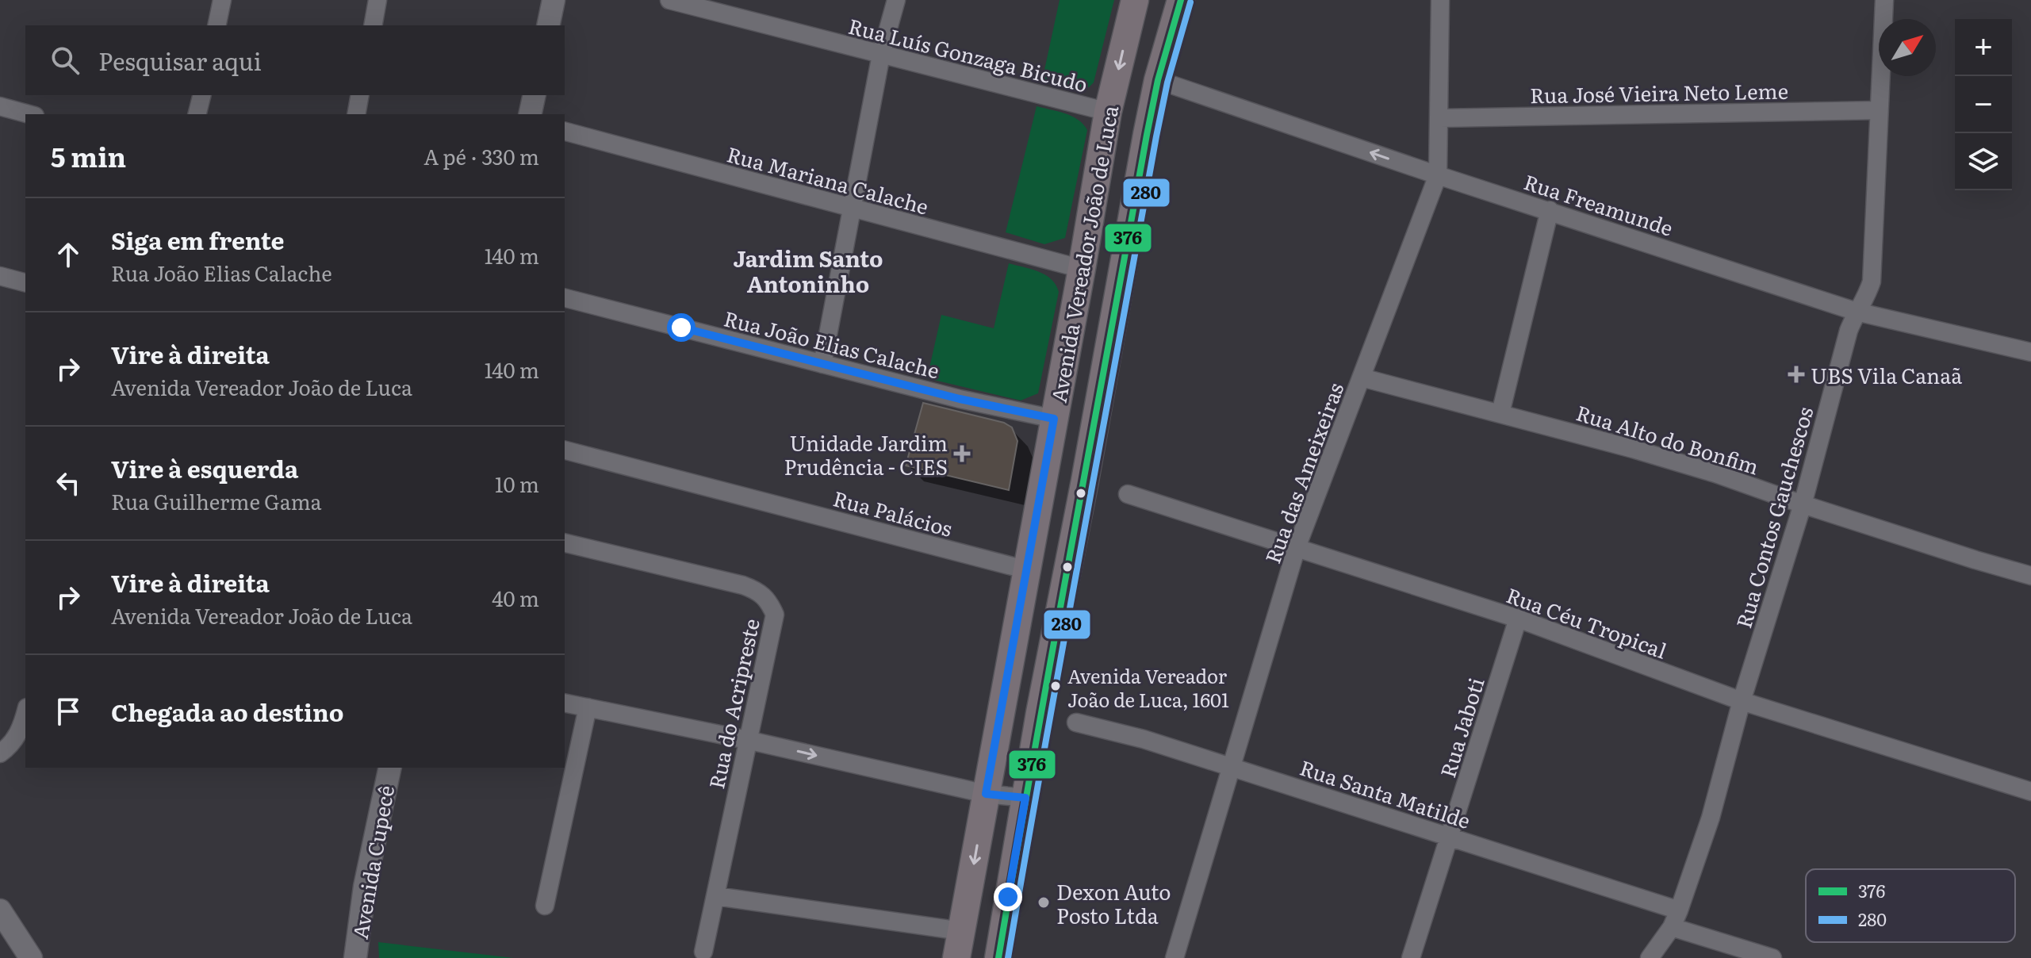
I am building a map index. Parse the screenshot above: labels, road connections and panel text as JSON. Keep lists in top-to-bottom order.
{
  "streets": {
    "main road": ["Avenida Vereador João de Luca"],
    "street": [
      "Rua Luís Gonzaga Bicudo",
      "Rua José Vieira Neto Leme",
      "Rua Mariana Calache",
      "Rua Freamunde",
      "Rua João Elias Calache",
      "Rua Alto do Bonfim",
      "Rua das Ameixeiras",
      "Rua Palácios",
      "Rua Contos Gauchescos",
      "Rua Céu Tropical",
      "Rua do Acripreste",
      "Rua Jaboti",
      "Rua Santa Matilde",
      "Avenida Cupecê"
    ]
  },
  "crossings": [
    ["Rua Luís Gonzaga Bicudo", "Avenida Vereador João de Luca"],
    ["Rua José Vieira Neto Leme", "Rua das Ameixeiras"],
    ["Rua José Vieira Neto Leme", "Rua Contos Gauchescos"],
    ["Rua Mariana Calache", "Avenida Vereador João de Luca"],
    ["Rua Freamunde", "Avenida Vereador João de Luca"],
    ["Rua Freamunde", "Rua das Ameixeiras"],
    ["Rua Freamunde", "Rua Contos Gauchescos"],
    ["Avenida Vereador João de Luca", "Rua João Elias Calache"],
    ["Avenida Vereador João de Luca", "Rua Palácios"],
    ["Rua Alto do Bonfim", "Rua das Ameixeiras"],
    ["Rua Alto do Bonfim", "Rua Contos Gauchescos"],
    ["Rua das Ameixeiras", "Rua Céu Tropical"],
    ["Rua das Ameixeiras", "Rua Santa Matilde"],
    ["Rua Contos Gauchescos", "Rua Céu Tropical"],
    ["Rua Contos Gauchescos", "Rua Santa Matilde"],
    ["Rua Céu Tropical", "Rua Jaboti"],
    ["Rua Jaboti", "Rua Santa Matilde"]
  ],
  "districts": ["Jardim Santo Antoninho"],
  "places": {
    "health": ["UBS Vila Canaã", "Unidade Jardim Prudência - CIES"],
    "other": ["Avenida Vereador João de Luca, 1601", "Dexon Auto Posto Ltda"]
  },
  "lines": ["transit line 376", "transit line 280"],
  "legend": ["376", "280"],
  "north": "top right",
  "page": {
    "map_buttons": ["+", "−"],
    "search": "Pesquisar aqui",
    "heading": ["5 min", "A pé · 330 m"],
    "list": [
      ["Siga em frente", "Rua João Elias Calache", "140 m"],
      ["Vire à direita", "Avenida Vereador João de Luca", "140 m"],
      ["Vire à esquerda", "Rua Guilherme Gama", "10 m"],
      ["Vire à direita", "Avenida Vereador João de Luca", "40 m"],
      "Chegada ao destino"
    ]
  }
}
